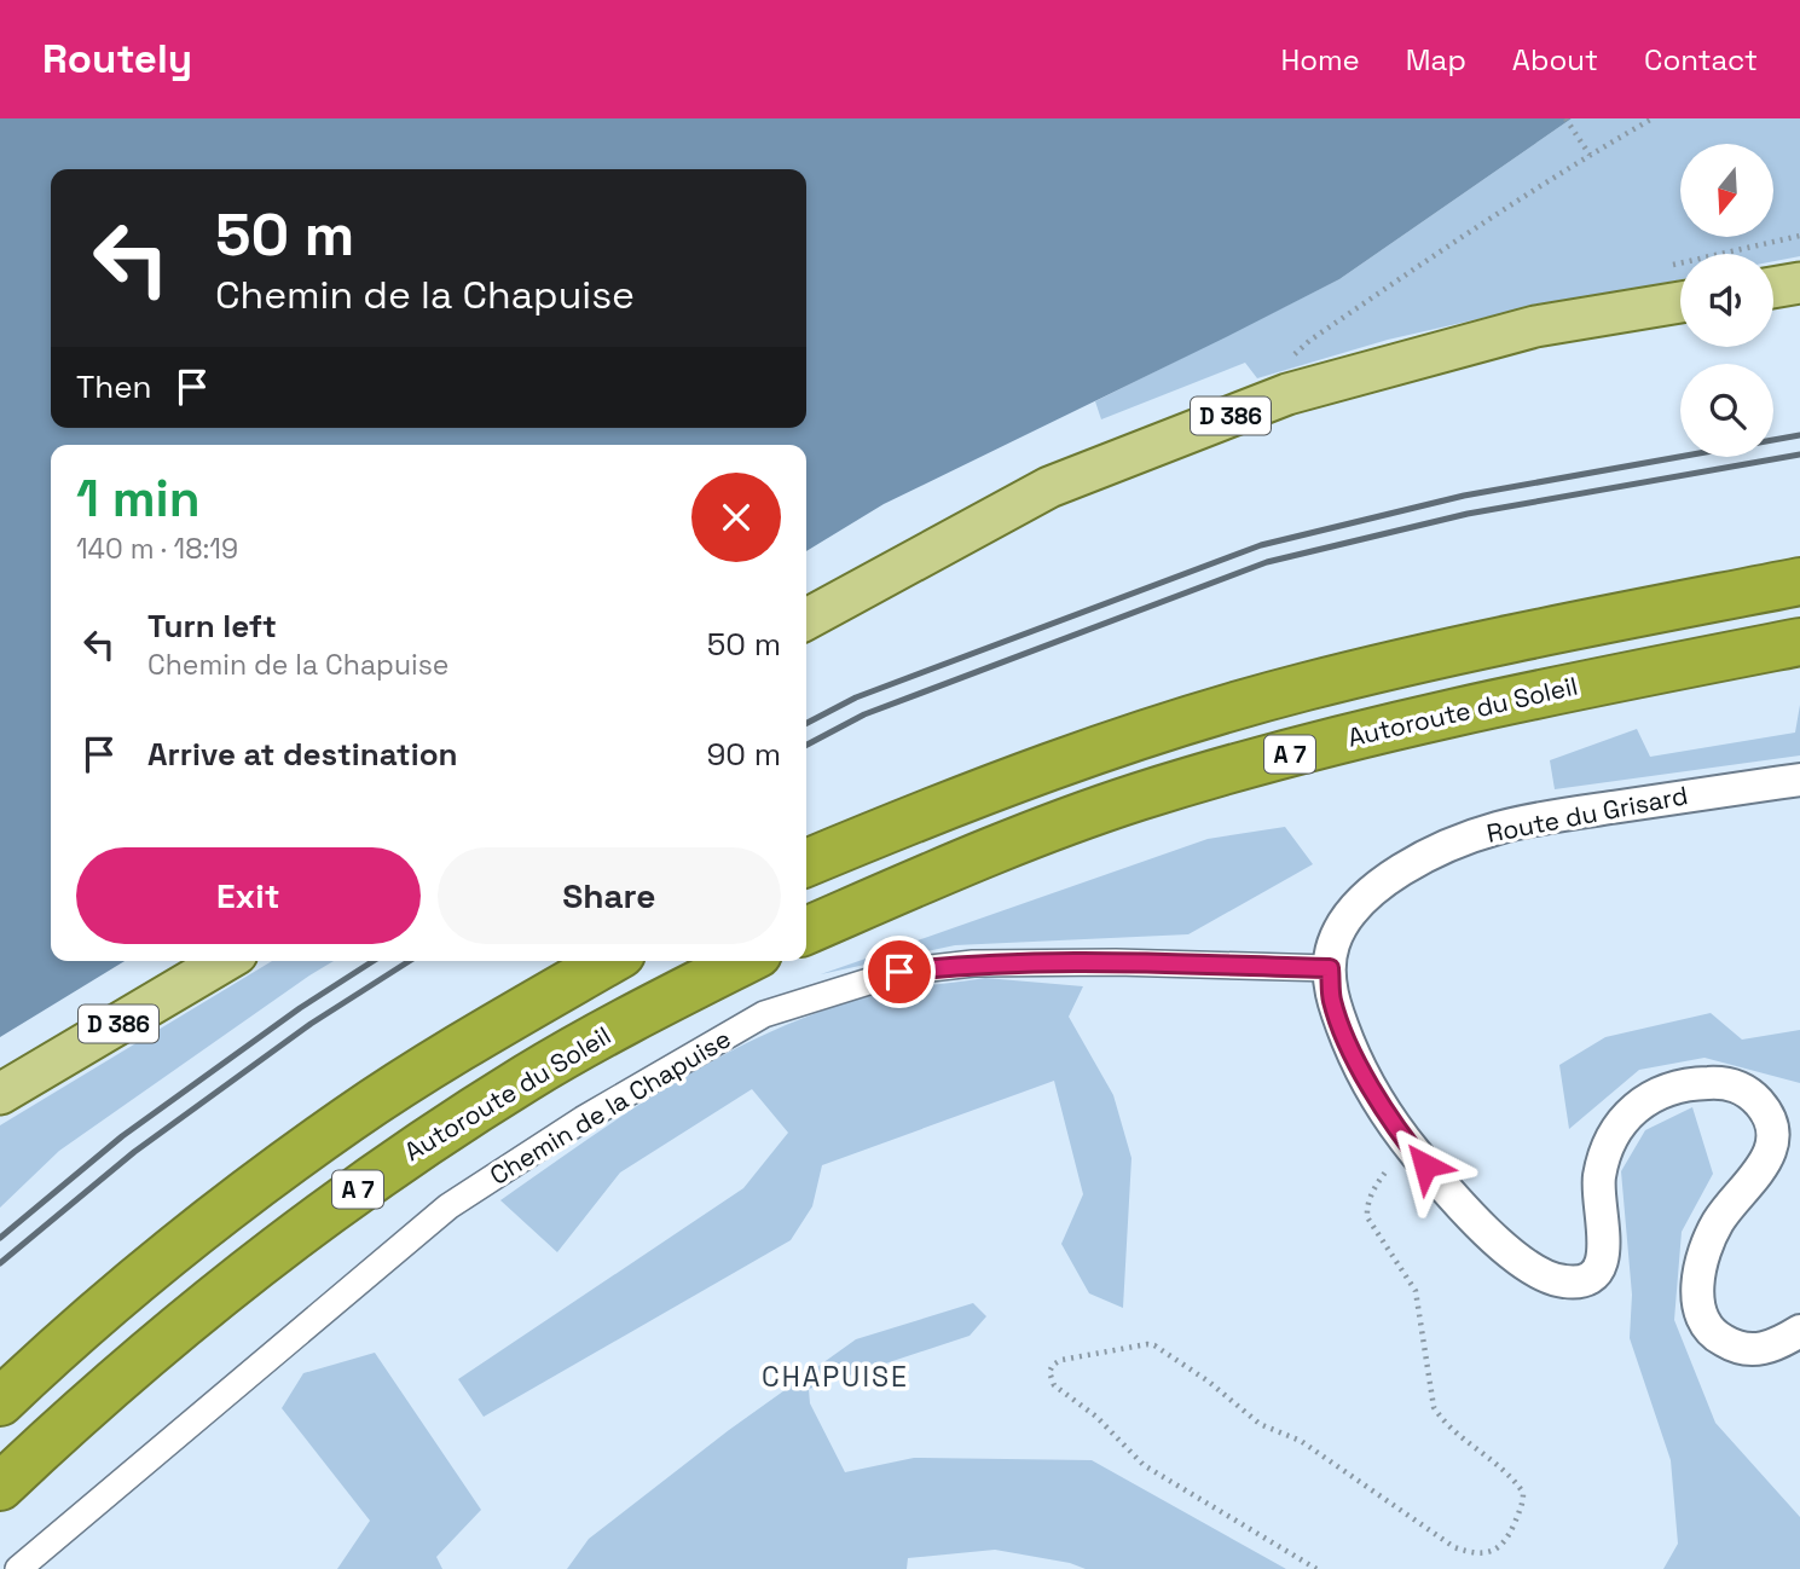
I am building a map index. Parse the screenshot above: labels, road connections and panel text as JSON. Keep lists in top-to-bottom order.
{
  "streets": {
    "highway": ["Autoroute du Soleil", "A 7"],
    "main road": ["D 386"],
    "street": ["Route du Grisard", "Chemin de la Chapuise"]
  },
  "crossings": [
    ["Route du Grisard", "Chemin de la Chapuise"]
  ],
  "districts": ["CHAPUISE"],
  "north": "bottom",
  "page": {
    "header": "Routely",
    "nav": [
      "Home",
      "Map",
      "About",
      "Contact"
    ],
    "turn": ["50 m", "Chemin de la Chapuise"],
    "then": "Then",
    "heading": ["1 min", "140 m · 18:19"],
    "list": [
      {
        "name": "Turn left",
        "note": "Chemin de la Chapuise",
        "value": "50 m"
      },
      {
        "name": "Arrive at destination",
        "value": "90 m"
      }
    ],
    "buttons": ["Exit", "Share"]
  }
}
